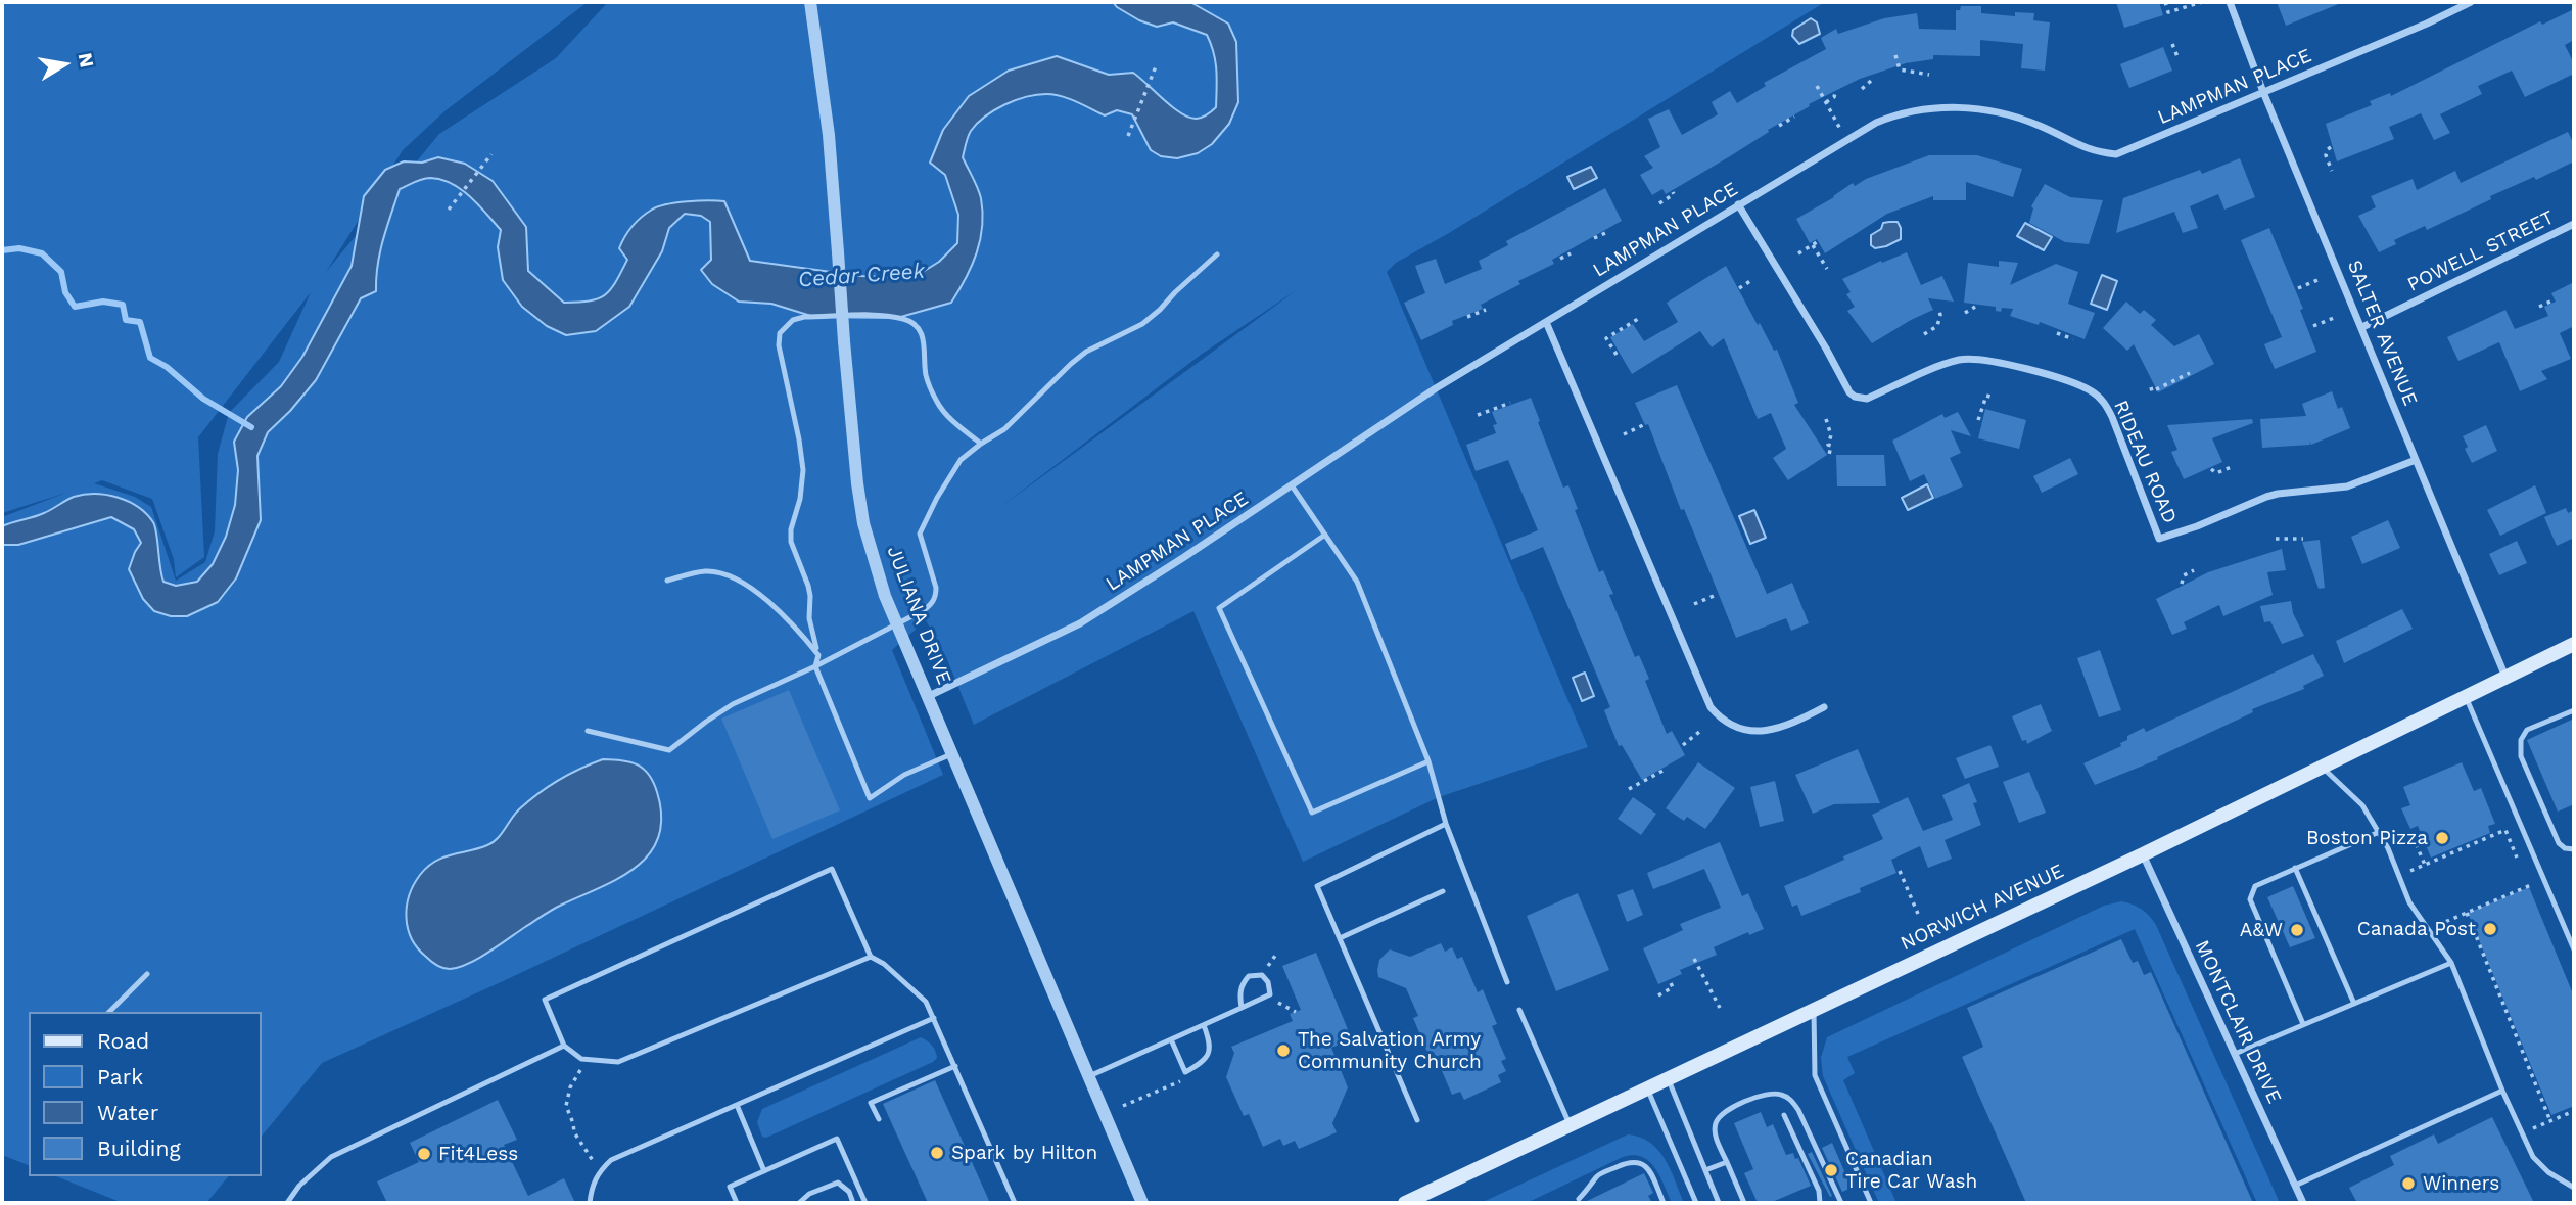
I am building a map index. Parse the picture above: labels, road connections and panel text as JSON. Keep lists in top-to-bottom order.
{
  "streets": {
    "main road": ["NORWICH AVENUE"],
    "street": [
      "LAMPMAN PLACE",
      "POWELL STREET",
      "SALTER AVENUE",
      "RIDEAU ROAD",
      "JULIANA DRIVE",
      "MONTCLAIR DRIVE"
    ]
  },
  "crossings": [
    ["LAMPMAN PLACE", "SALTER AVENUE"],
    ["LAMPMAN PLACE", "RIDEAU ROAD"],
    ["LAMPMAN PLACE", "JULIANA DRIVE"],
    ["POWELL STREET", "SALTER AVENUE"],
    ["SALTER AVENUE", "RIDEAU ROAD"],
    ["SALTER AVENUE", "NORWICH AVENUE"],
    ["NORWICH AVENUE", "MONTCLAIR DRIVE"]
  ],
  "water": ["Cedar Creek"],
  "places": [
    "Boston Pizza",
    "Canada Post",
    "A&W",
    "The Salvation Army Community Church",
    "Spark by Hilton",
    "Fit4Less",
    "Canadian Tire Car Wash",
    "Winners"
  ],
  "legend": [
    "Road",
    "Park",
    "Water",
    "Building"
  ],
  "north": "right"
}
